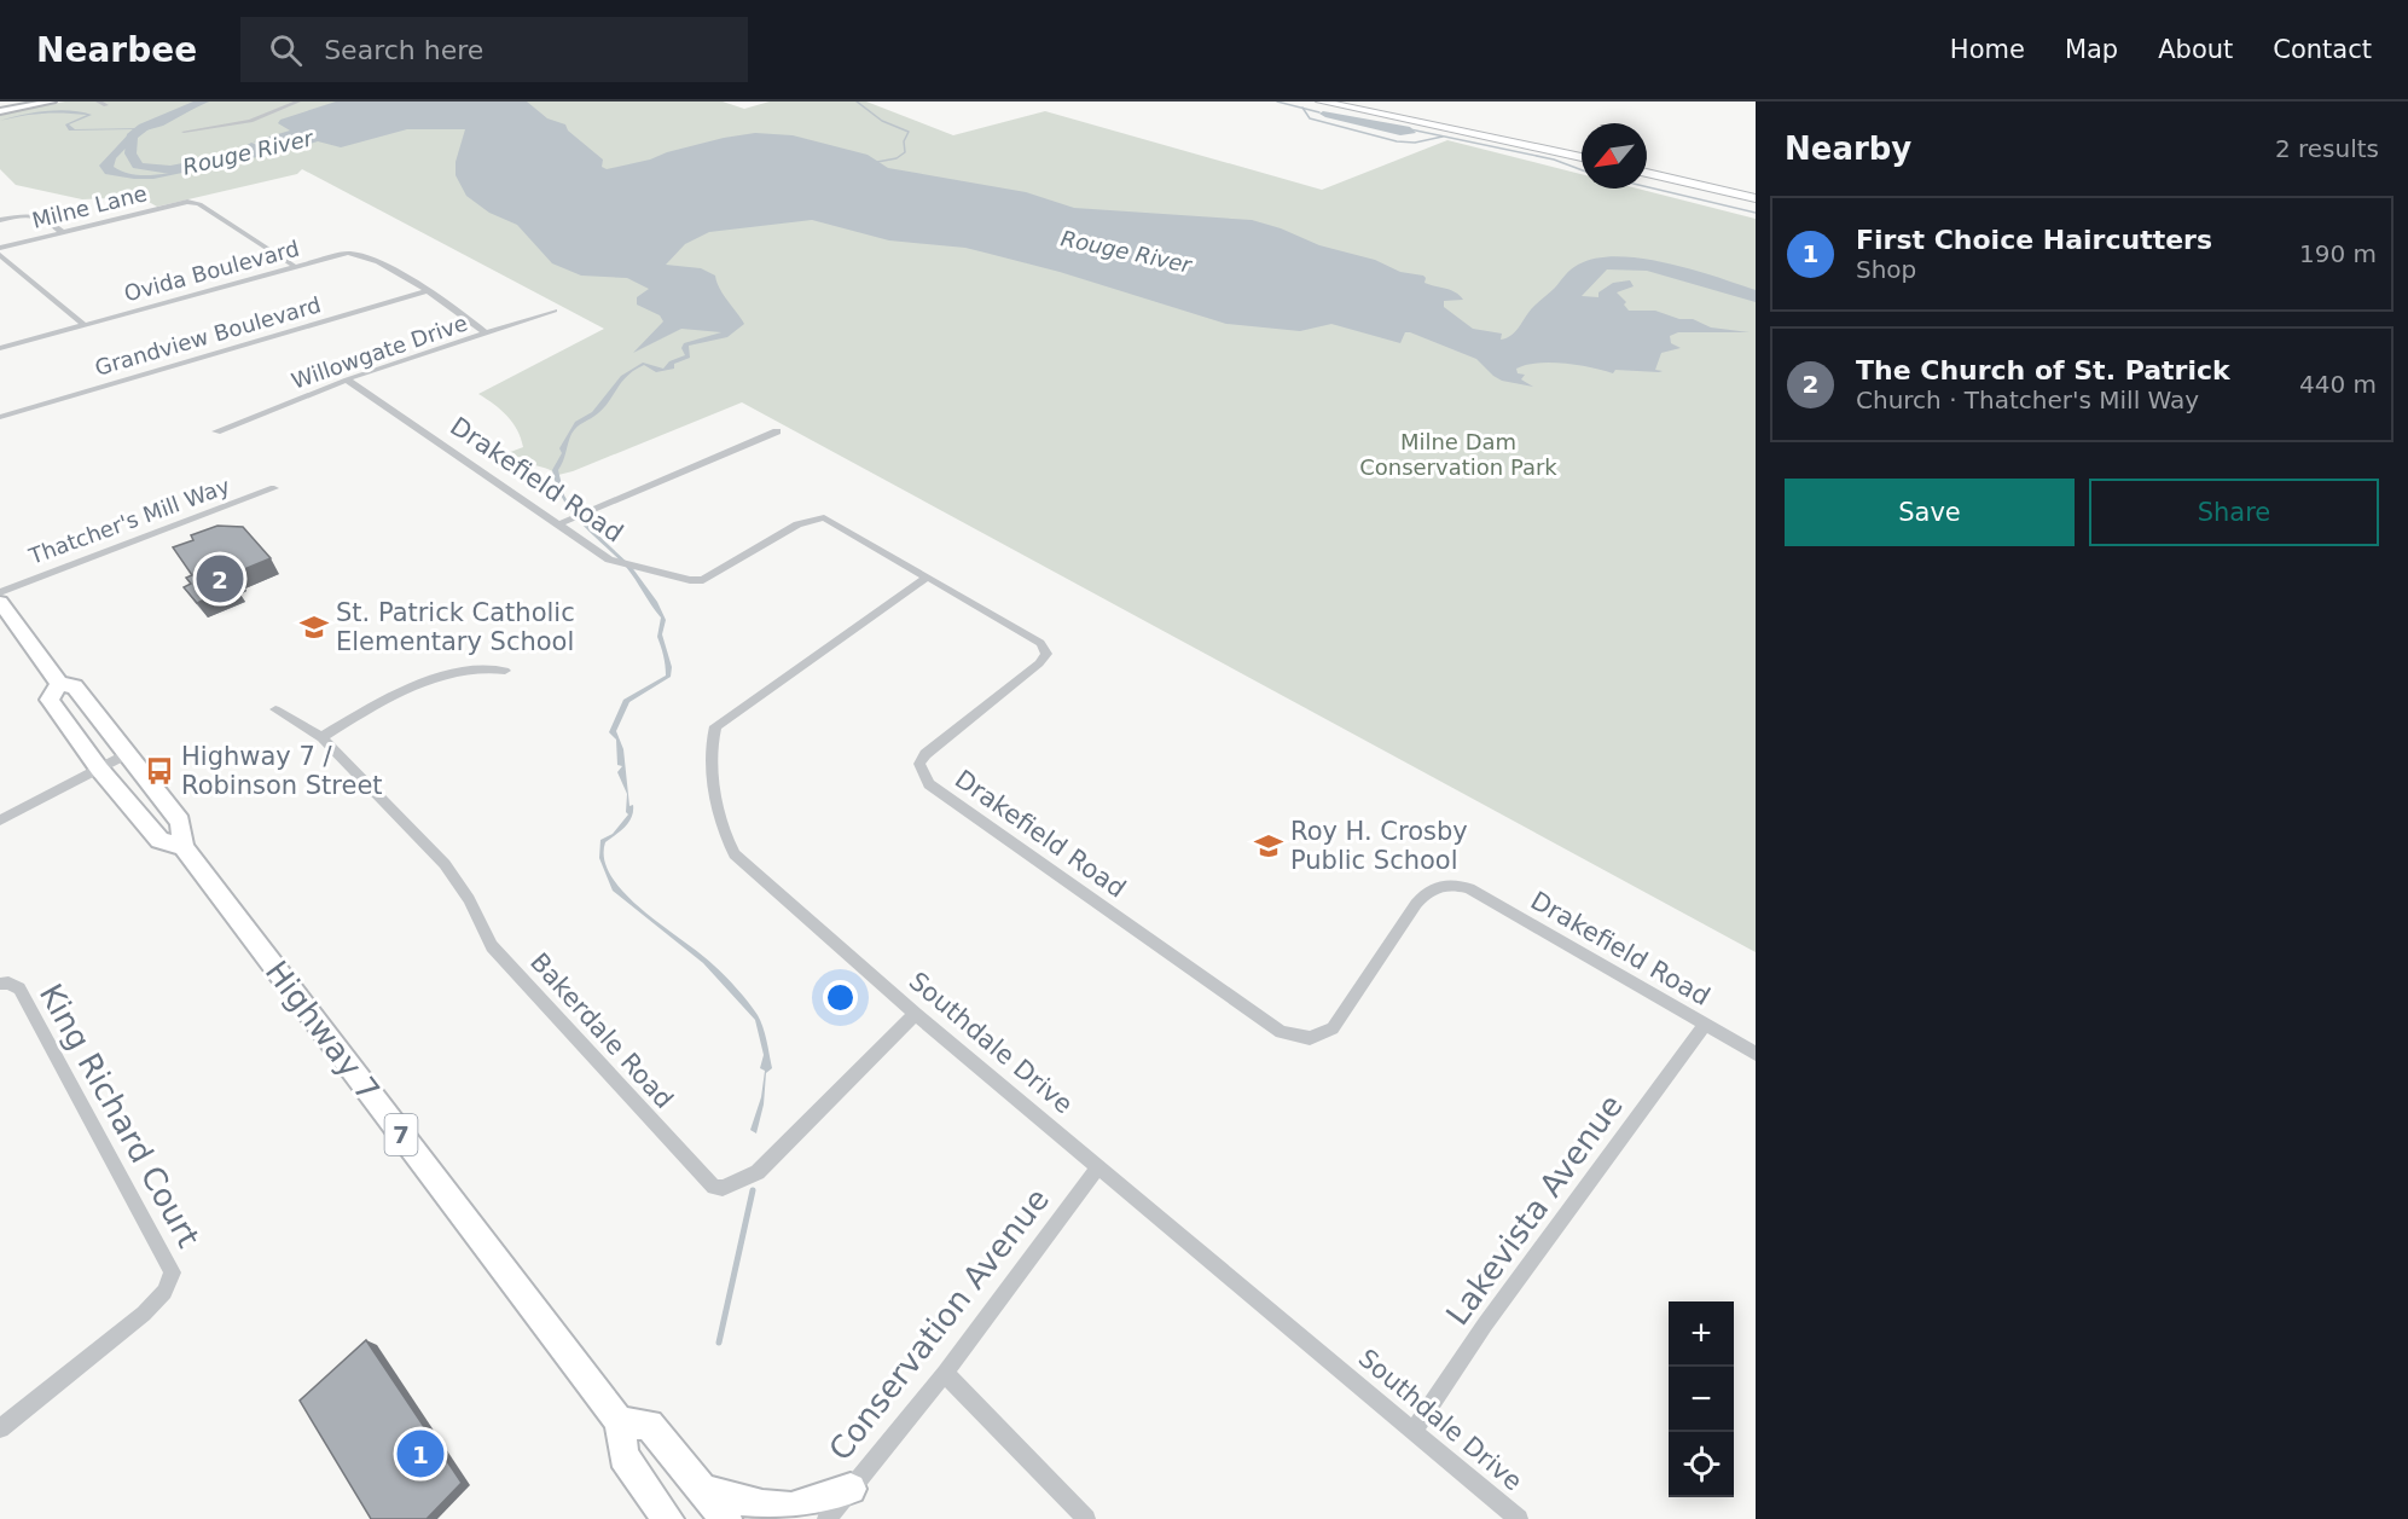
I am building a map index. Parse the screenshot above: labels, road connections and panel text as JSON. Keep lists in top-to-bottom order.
{
  "streets": {
    "main road": ["Highway 7", "7"],
    "street": [
      "Milne Lane",
      "Ovida Boulevard",
      "Grandview Boulevard",
      "Willowgate Drive",
      "Drakefield Road",
      "Thatcher's Mill Way",
      "Bakerdale Road",
      "Southdale Drive",
      "King Richard Court",
      "Lakevista Avenue",
      "Conservation Avenue"
    ]
  },
  "crossings": [
    ["Milne Lane", "Ovida Boulevard"],
    ["Ovida Boulevard", "Grandview Boulevard"],
    ["Ovida Boulevard", "Willowgate Drive"],
    ["Willowgate Drive", "Drakefield Road"],
    ["Drakefield Road", "Southdale Drive"],
    ["Drakefield Road", "Lakevista Avenue"],
    ["Bakerdale Road", "Southdale Drive"],
    ["Southdale Drive", "Lakevista Avenue"],
    ["Southdale Drive", "Conservation Avenue"]
  ],
  "water": ["Rouge River"],
  "parks": ["Milne Dam Conservation Park"],
  "places": {
    "school or university": ["St. Patrick Catholic Elementary School", "Roy H. Crosby Public School"],
    "bus stop": ["Highway 7 / Robinson Street"]
  },
  "north": "bottom left",
  "page": {
    "header": "Nearbee",
    "search": "Search here",
    "nav": [
      "Home",
      "Map",
      "About",
      "Contact"
    ],
    "heading": ["Nearby", "2 results"],
    "list": [
      {
        "mark": "1",
        "name": "First Choice Haircutters",
        "note": "Shop",
        "value": "190 m"
      },
      {
        "mark": "2",
        "name": "The Church of St. Patrick",
        "note": "Church · Thatcher's Mill Way",
        "value": "440 m"
      }
    ],
    "buttons": ["Save", "Share"],
    "pins": ["2", "1"],
    "map_buttons": ["+", "−"]
  }
}
